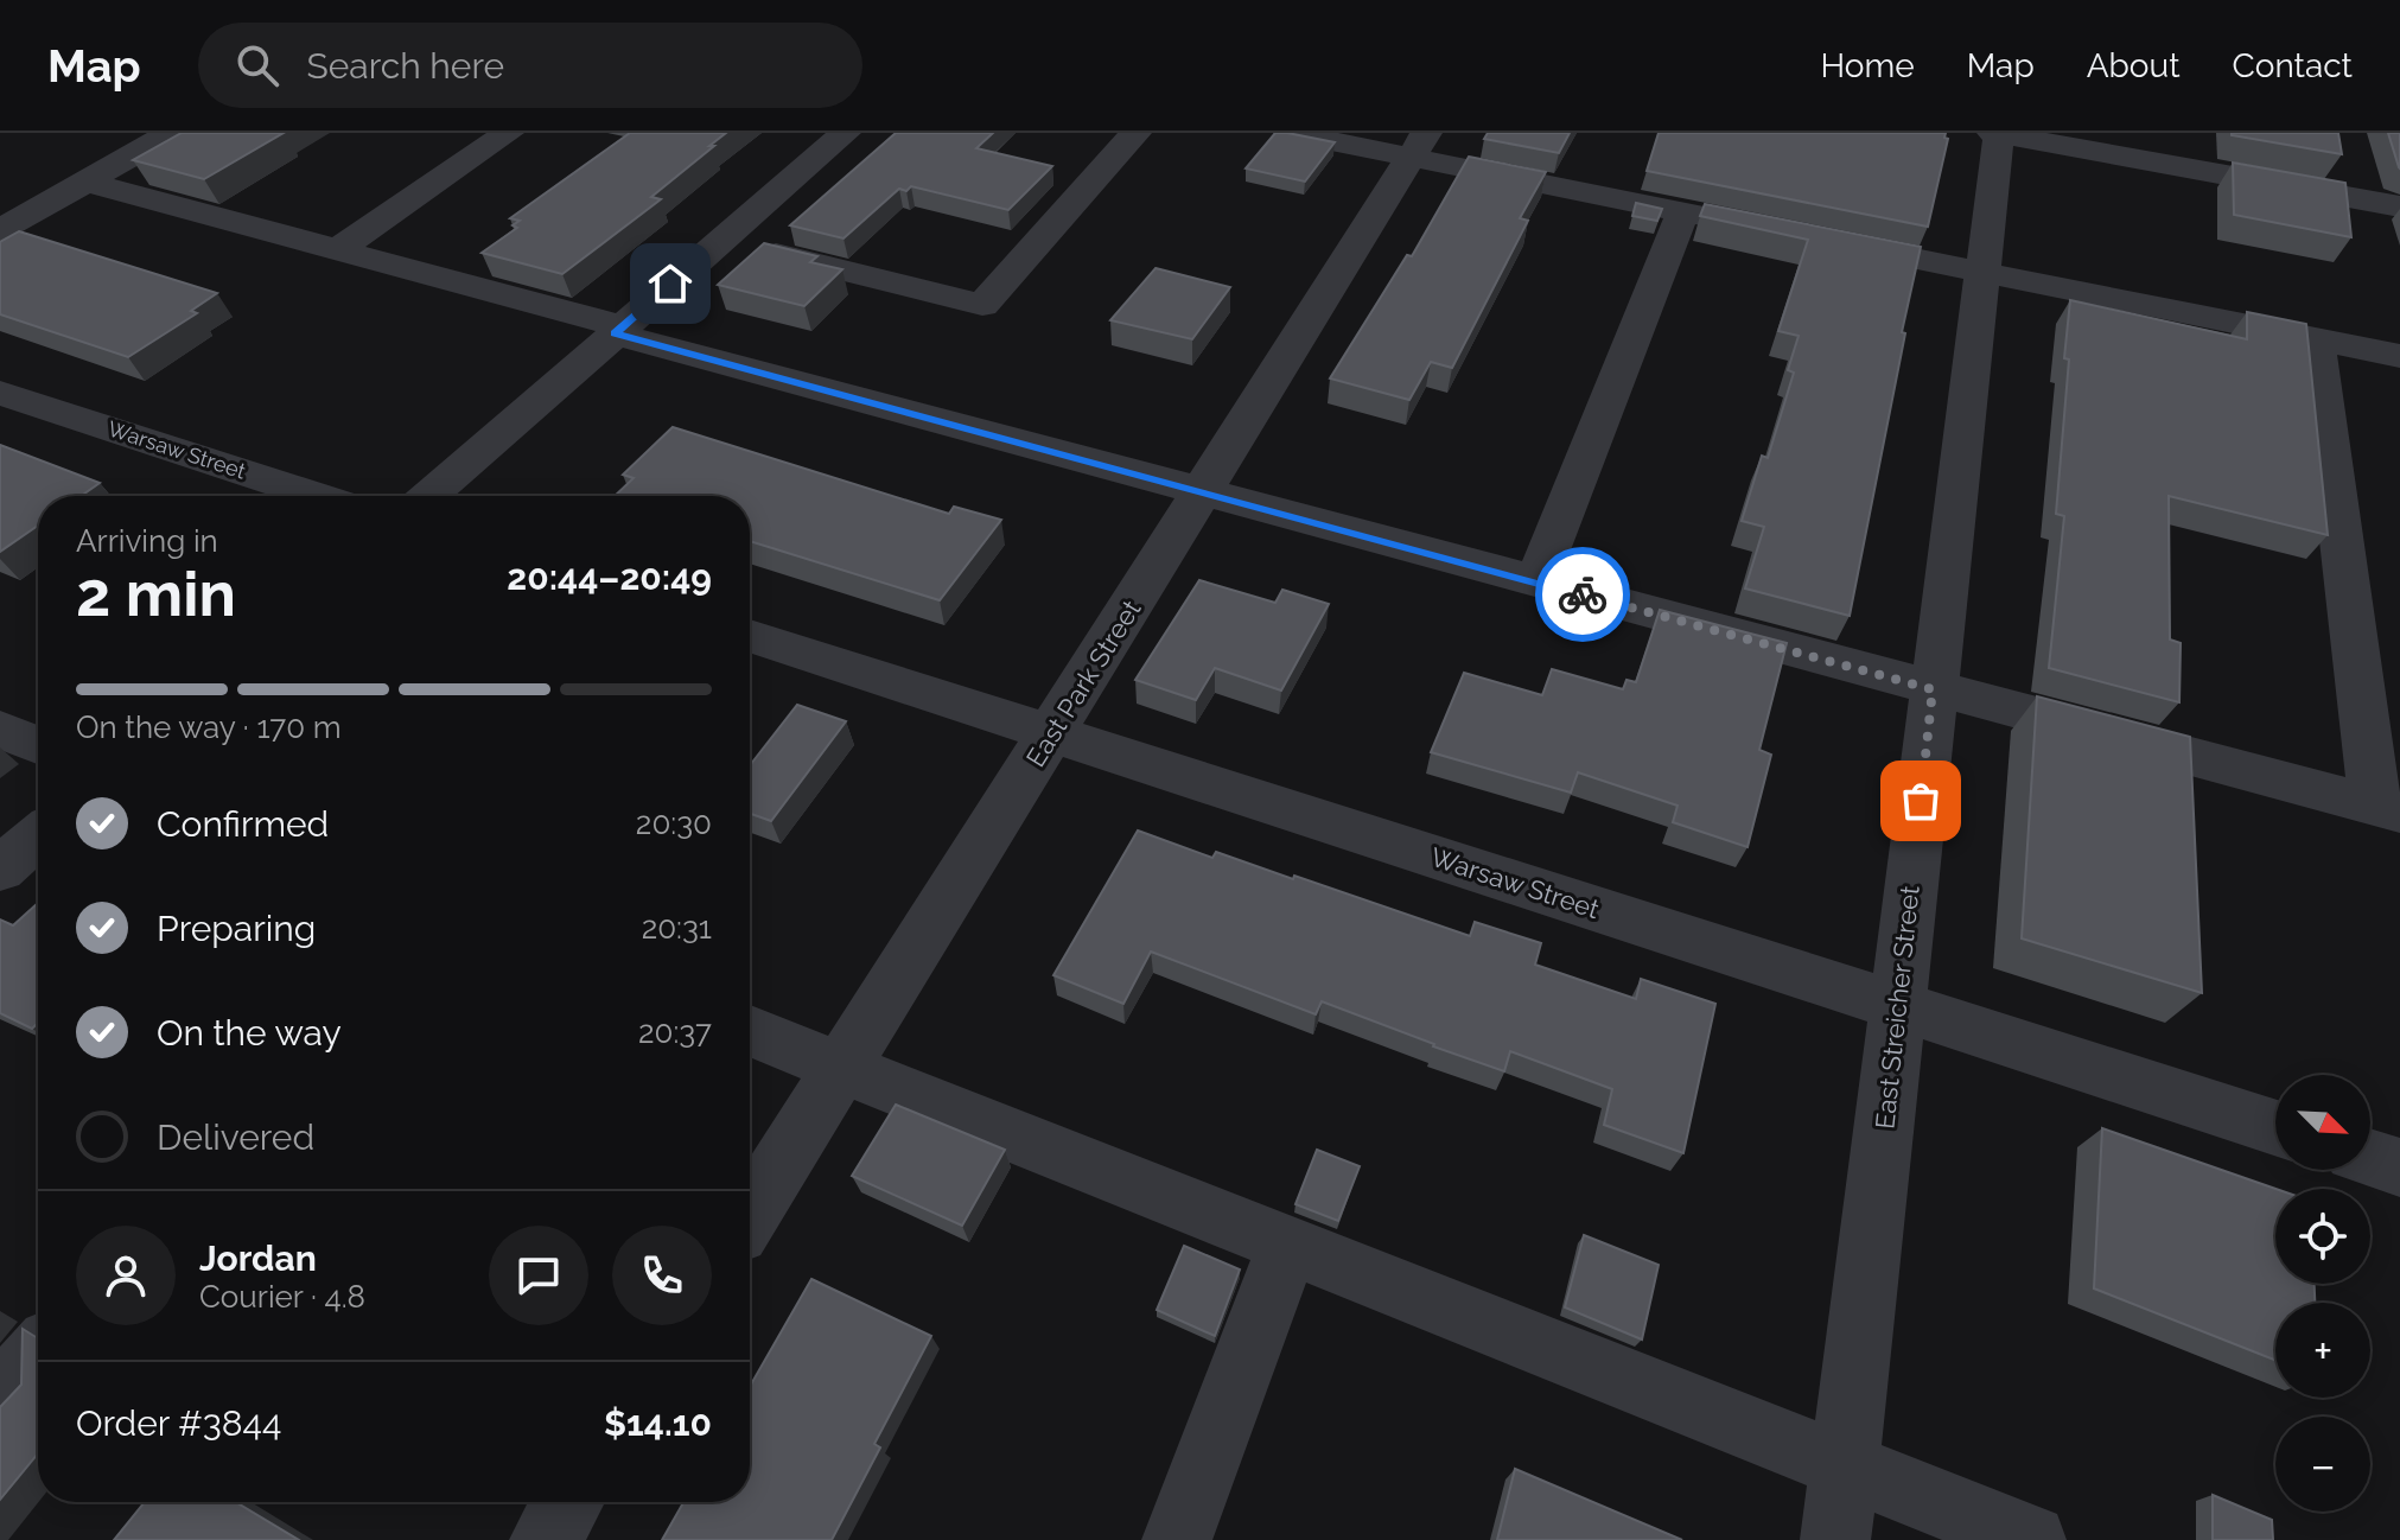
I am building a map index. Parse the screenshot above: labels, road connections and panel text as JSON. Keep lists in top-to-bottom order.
{
  "streets": {
    "street": ["Warsaw Street", "East Park Street", "East Streicher Street"]
  },
  "crossings": [
    ["Warsaw Street", "East Park Street"],
    ["Warsaw Street", "East Streicher Street"]
  ],
  "north": "bottom right",
  "page": {
    "header": "Map",
    "search": "Search here",
    "nav": [
      "Home",
      "Map",
      "About",
      "Contact"
    ],
    "heading": ["2 min", "Arriving in", "20:44–20:49"],
    "panel": [
      "Jordan",
      "Courier · 4.8",
      "Order #3844",
      "$14.10"
    ],
    "bar": "On the way · 170 m",
    "list": [
      ["Confirmed", "20:30"],
      ["Preparing", "20:31"],
      ["On the way", "20:37"],
      "Delivered"
    ],
    "map_buttons": ["+", "−"]
  }
}
